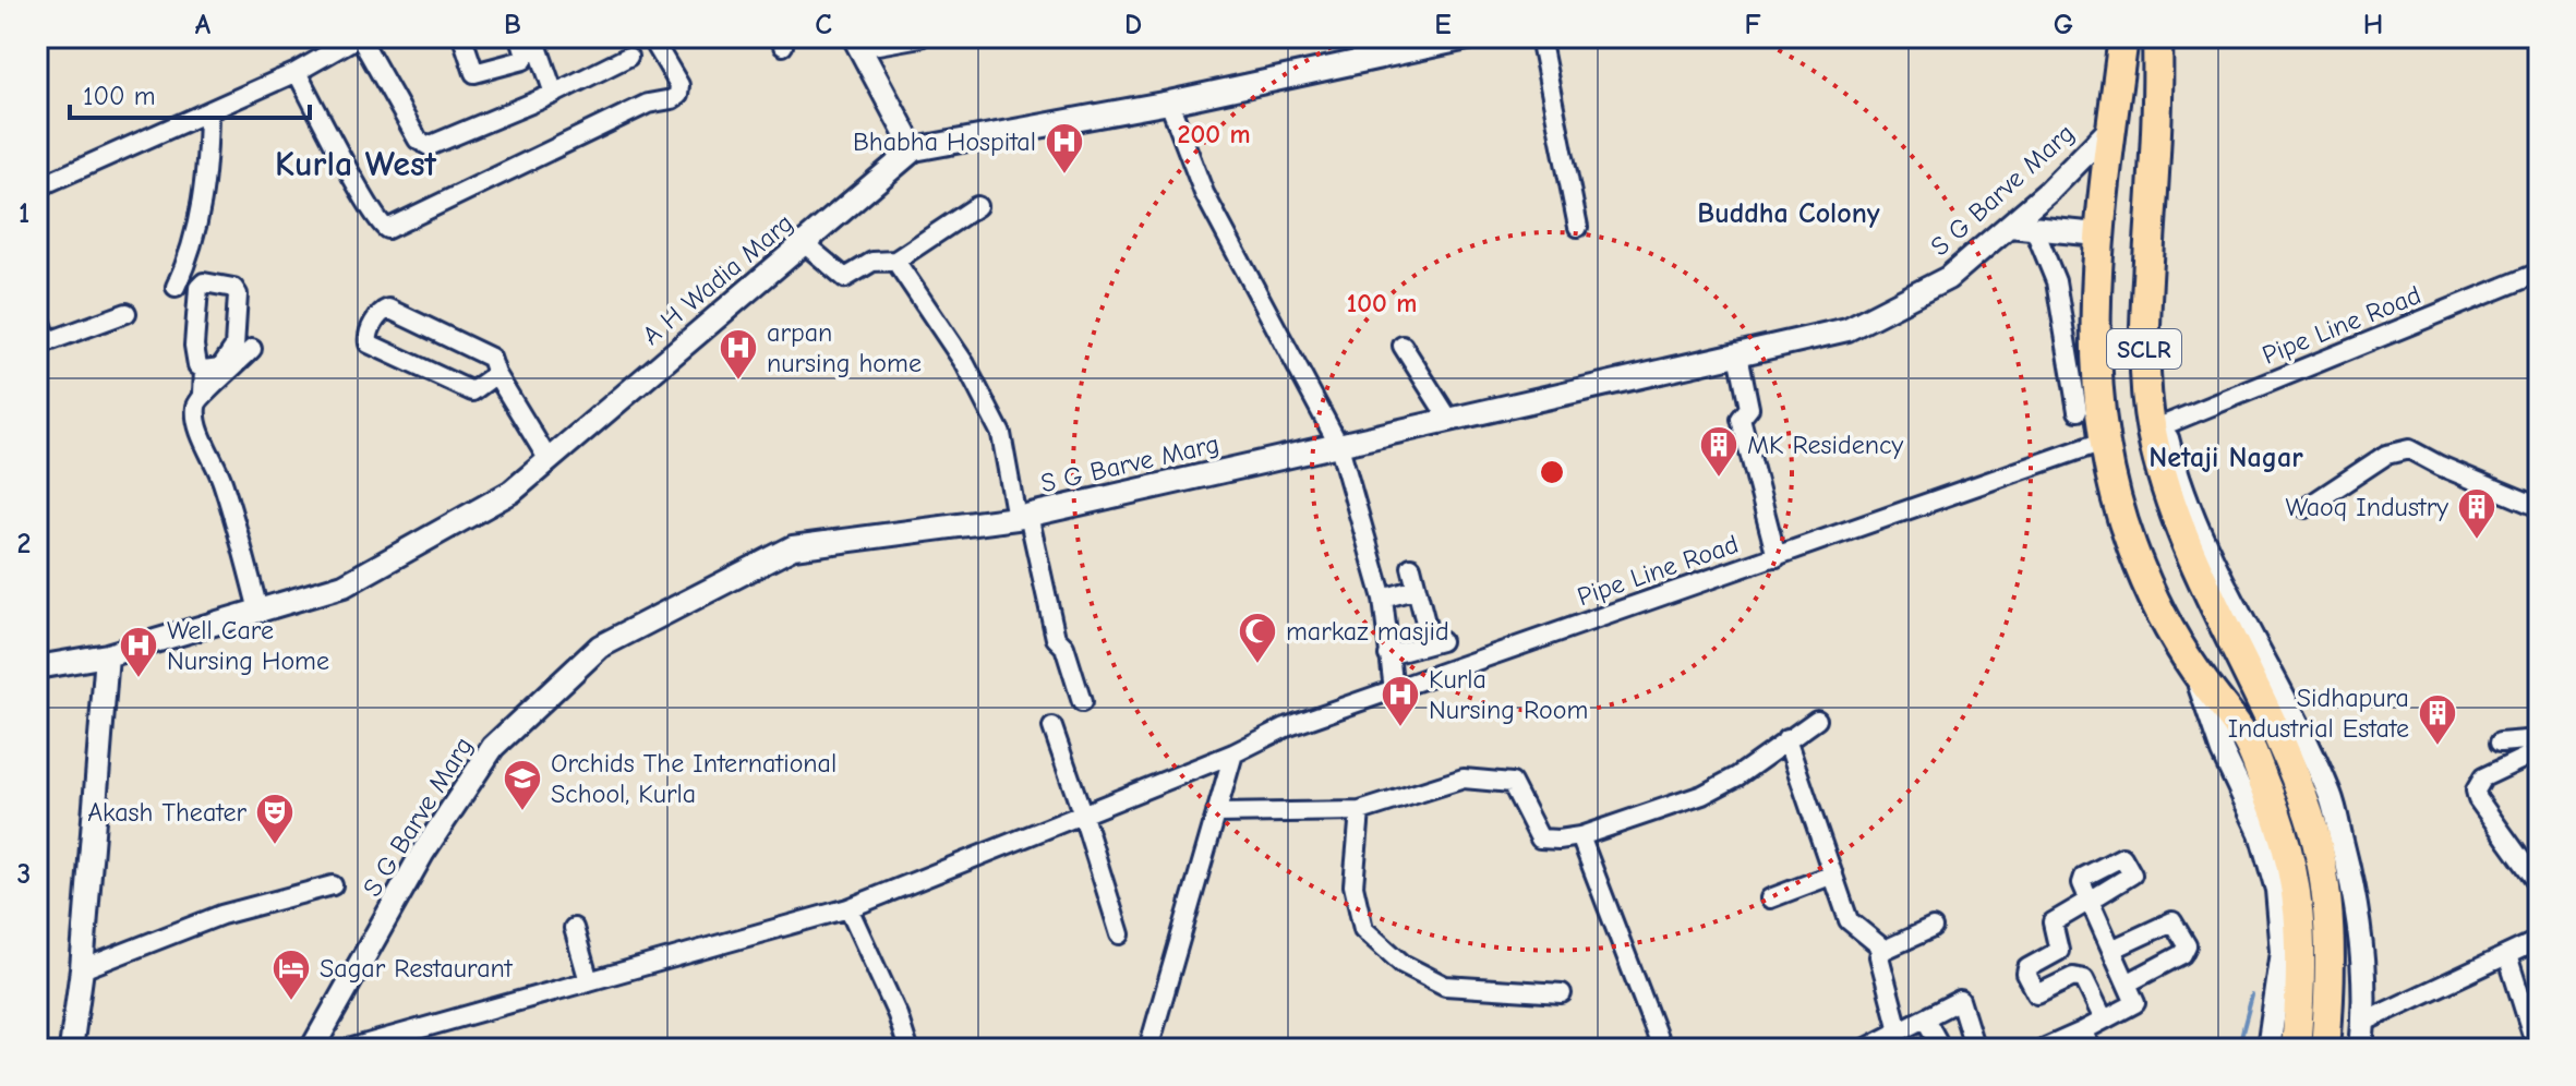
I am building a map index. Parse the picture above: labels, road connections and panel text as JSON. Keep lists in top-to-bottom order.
{
  "streets": {
    "highway": ["SCLR"],
    "street": ["S G Barve Marg", "A H Wadia Marg", "Pipe Line Road"]
  },
  "crossings": [
    ["S G Barve Marg", "SCLR"],
    ["Pipe Line Road", "SCLR"]
  ],
  "districts": ["Kurla West", "Buddha Colony", "Netaji Nagar"],
  "places": {
    "hospital": [
      "Bhabha Hospital",
      "arpan nursing home",
      "Well Care Nursing Home",
      "Kurla Nursing Room"
    ],
    "building": ["MK Residency", "Waoq Industry", "Sidhapura Industrial Estate"],
    "mosque": ["markaz masjid"],
    "school or university": ["Orchids The International School, Kurla"],
    "theatre": ["Akash Theater"],
    "hotel": ["Sagar Restaurant"]
  },
  "scale_bar": "100 m",
  "grid": {
    "columns": [
      "A",
      "B",
      "C",
      "D",
      "E",
      "F",
      "G",
      "H"
    ],
    "rows": ["1", "2", "3"]
  },
  "rings": ["200 m", "100 m"]
}
